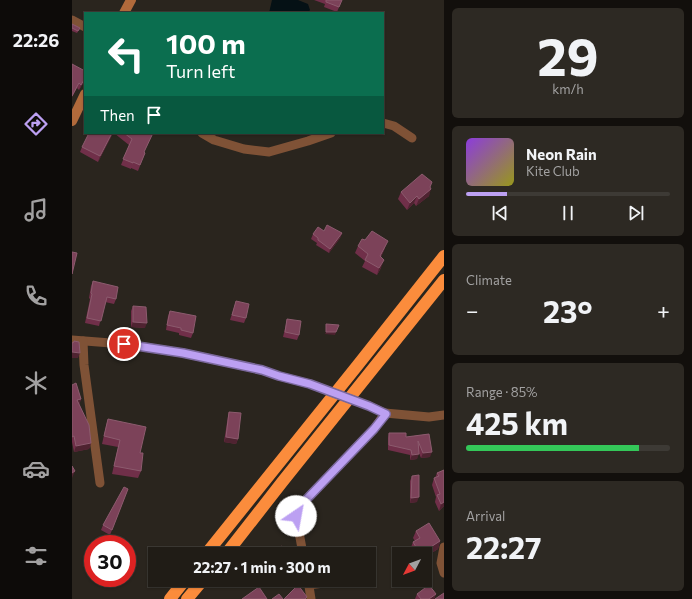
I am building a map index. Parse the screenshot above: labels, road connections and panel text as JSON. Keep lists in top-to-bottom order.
{
  "north": "bottom left",
  "page": {
    "tabs": "22:26",
    "tile": [
      ["29", "km/h"],
      "Climate",
      ["Range · 85%", "425 km"],
      ["Arrival", "22:27"]
    ],
    "turn": ["100 m", "Turn left"],
    "then": "Then",
    "song": ["Neon Rain", "Kite Club"],
    "heat": ["−", "23°", "+"],
    "limit": "30",
    "trip": "22:27 · 1 min · 300 m"
  }
}
